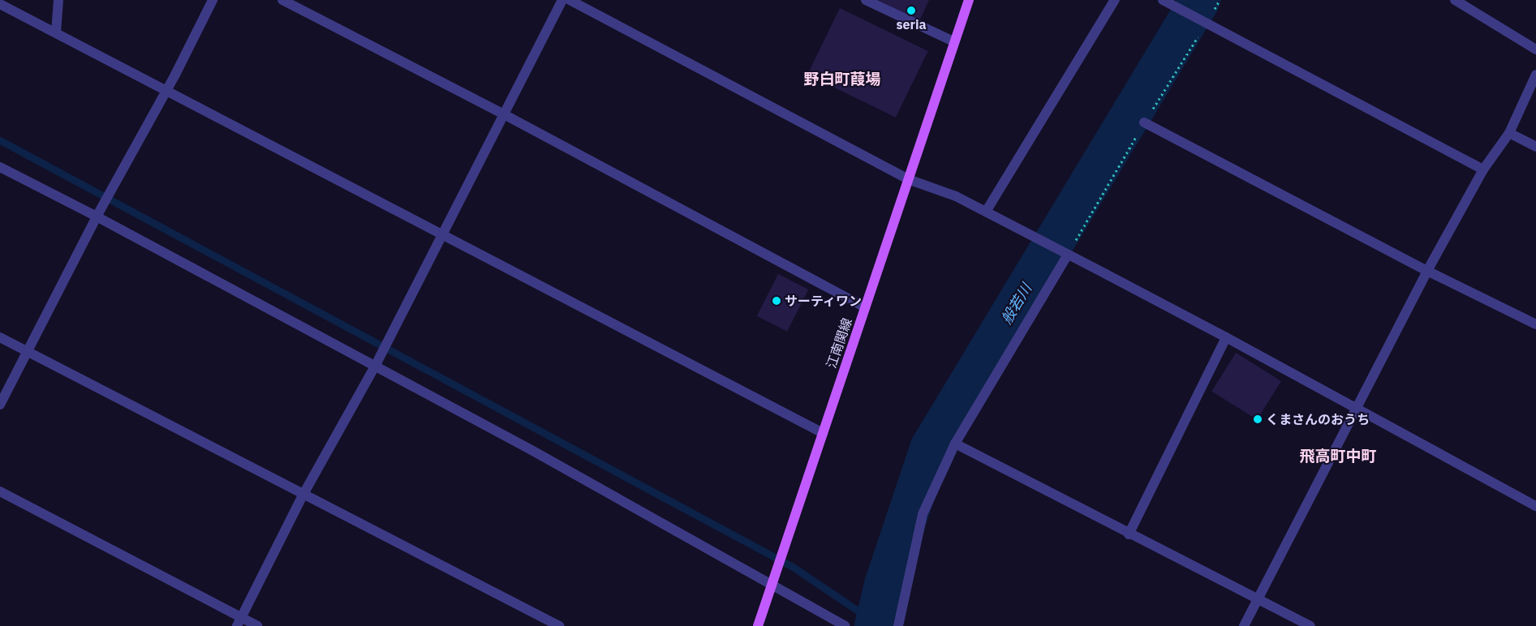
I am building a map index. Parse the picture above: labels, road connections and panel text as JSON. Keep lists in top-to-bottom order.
{
  "streets": {
    "main road": ["江南関線"]
  },
  "districts": ["野白町葭場", "飛高町中町"],
  "water": ["般若川"],
  "places": ["seria", "サーティワン", "くまさんのおうち"]
}
